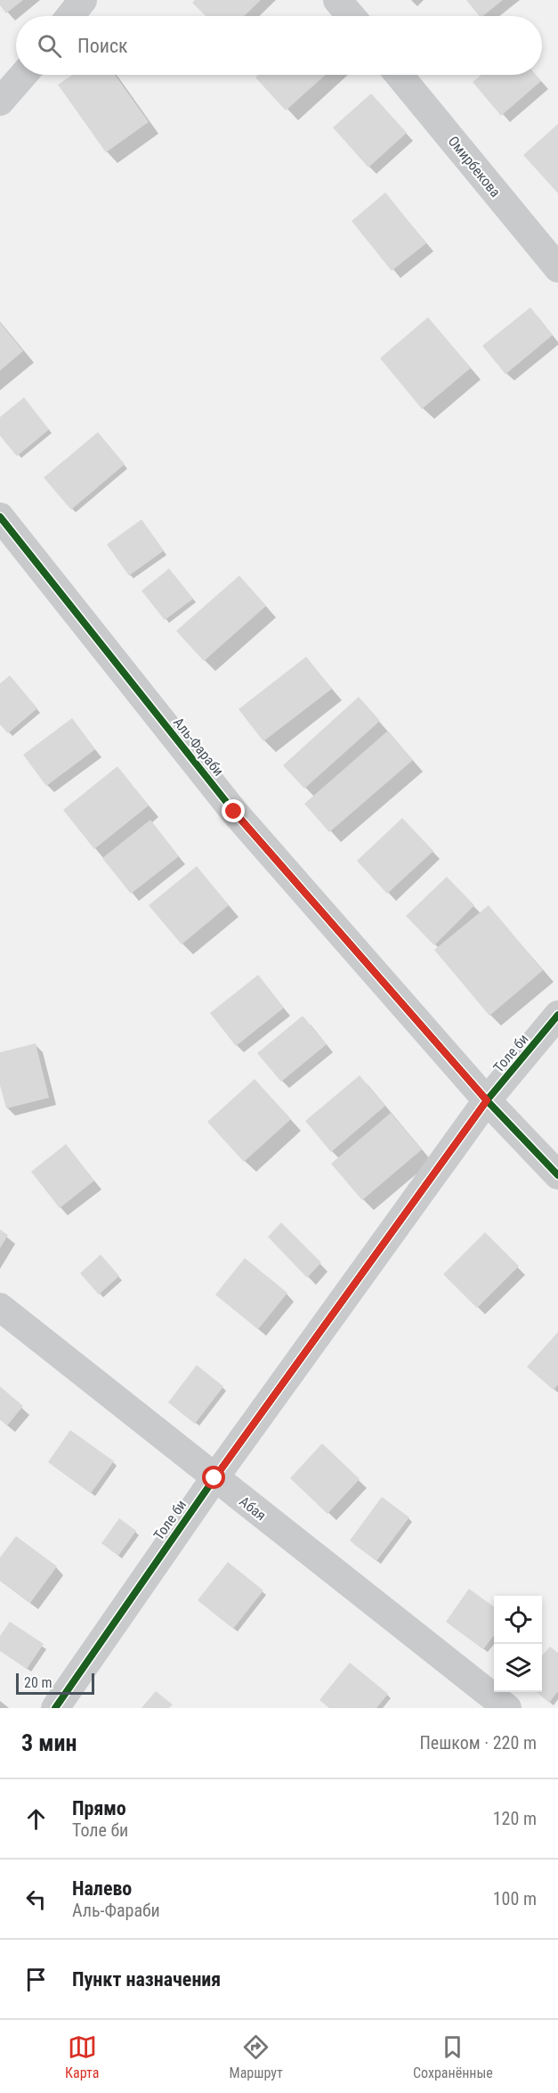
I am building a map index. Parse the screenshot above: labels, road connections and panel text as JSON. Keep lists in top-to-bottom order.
{
  "streets": {
    "street": [
      "Омирбекова",
      "Аль-Фараби",
      "Толе би",
      "Абая"
    ]
  },
  "crossings": [
    ["Аль-Фараби", "Толе би"],
    ["Толе би", "Абая"]
  ],
  "scale_bar": "20 m",
  "page": {
    "search": "Поиск",
    "scale": "20 m",
    "heading": ["3 мин", "Пешком · 220 m"],
    "list": [
      ["Прямо", "Толе би", "120 m"],
      ["Налево", "Аль-Фараби", "100 m"],
      "Пункт назначения"
    ],
    "nav": ["Карта", "Маршрут", "Сохранённые"]
  }
}
